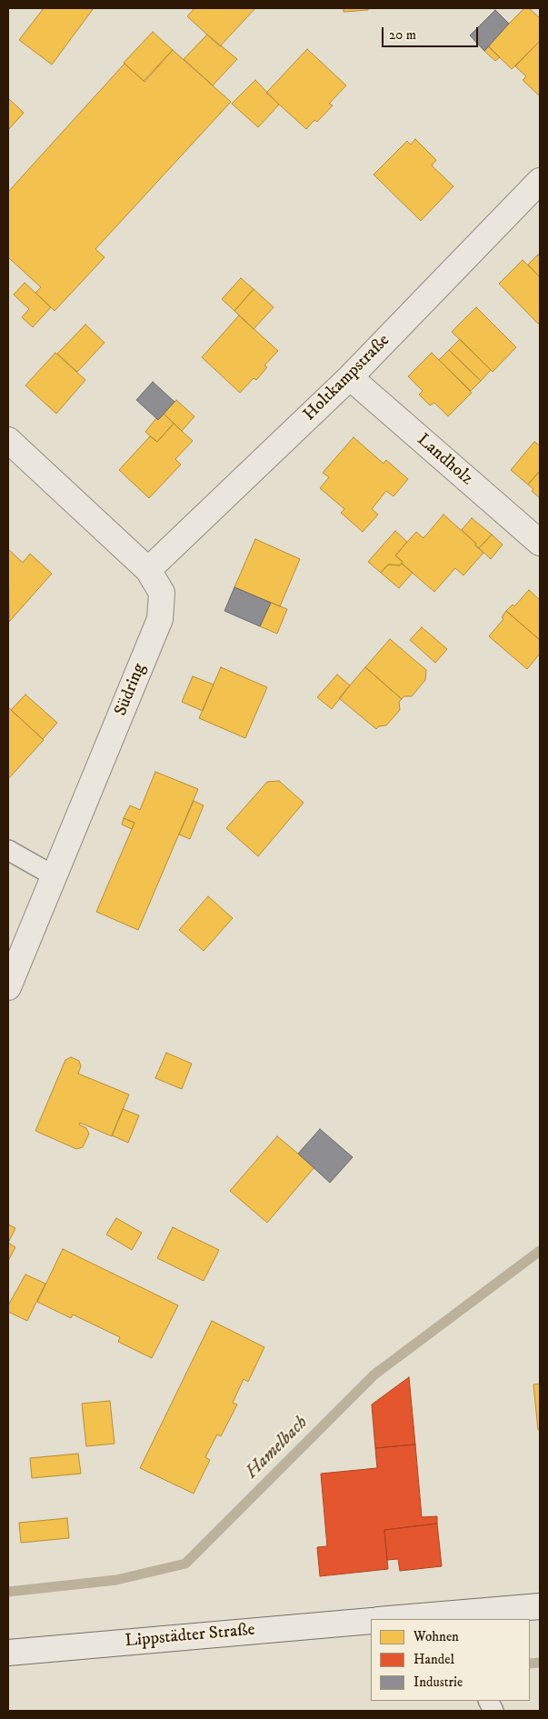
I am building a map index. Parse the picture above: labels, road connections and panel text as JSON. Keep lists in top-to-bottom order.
{
  "streets": {
    "street": [
      "Holtkampstraße",
      "Landholz",
      "Südring",
      "Lippstädter Straße"
    ]
  },
  "crossings": [
    ["Holtkampstraße", "Landholz"],
    ["Holtkampstraße", "Südring"]
  ],
  "water": ["Hamelbach"],
  "legend": ["Wohnen", "Handel", "Industrie"],
  "scale_bar": "20 m"
}
